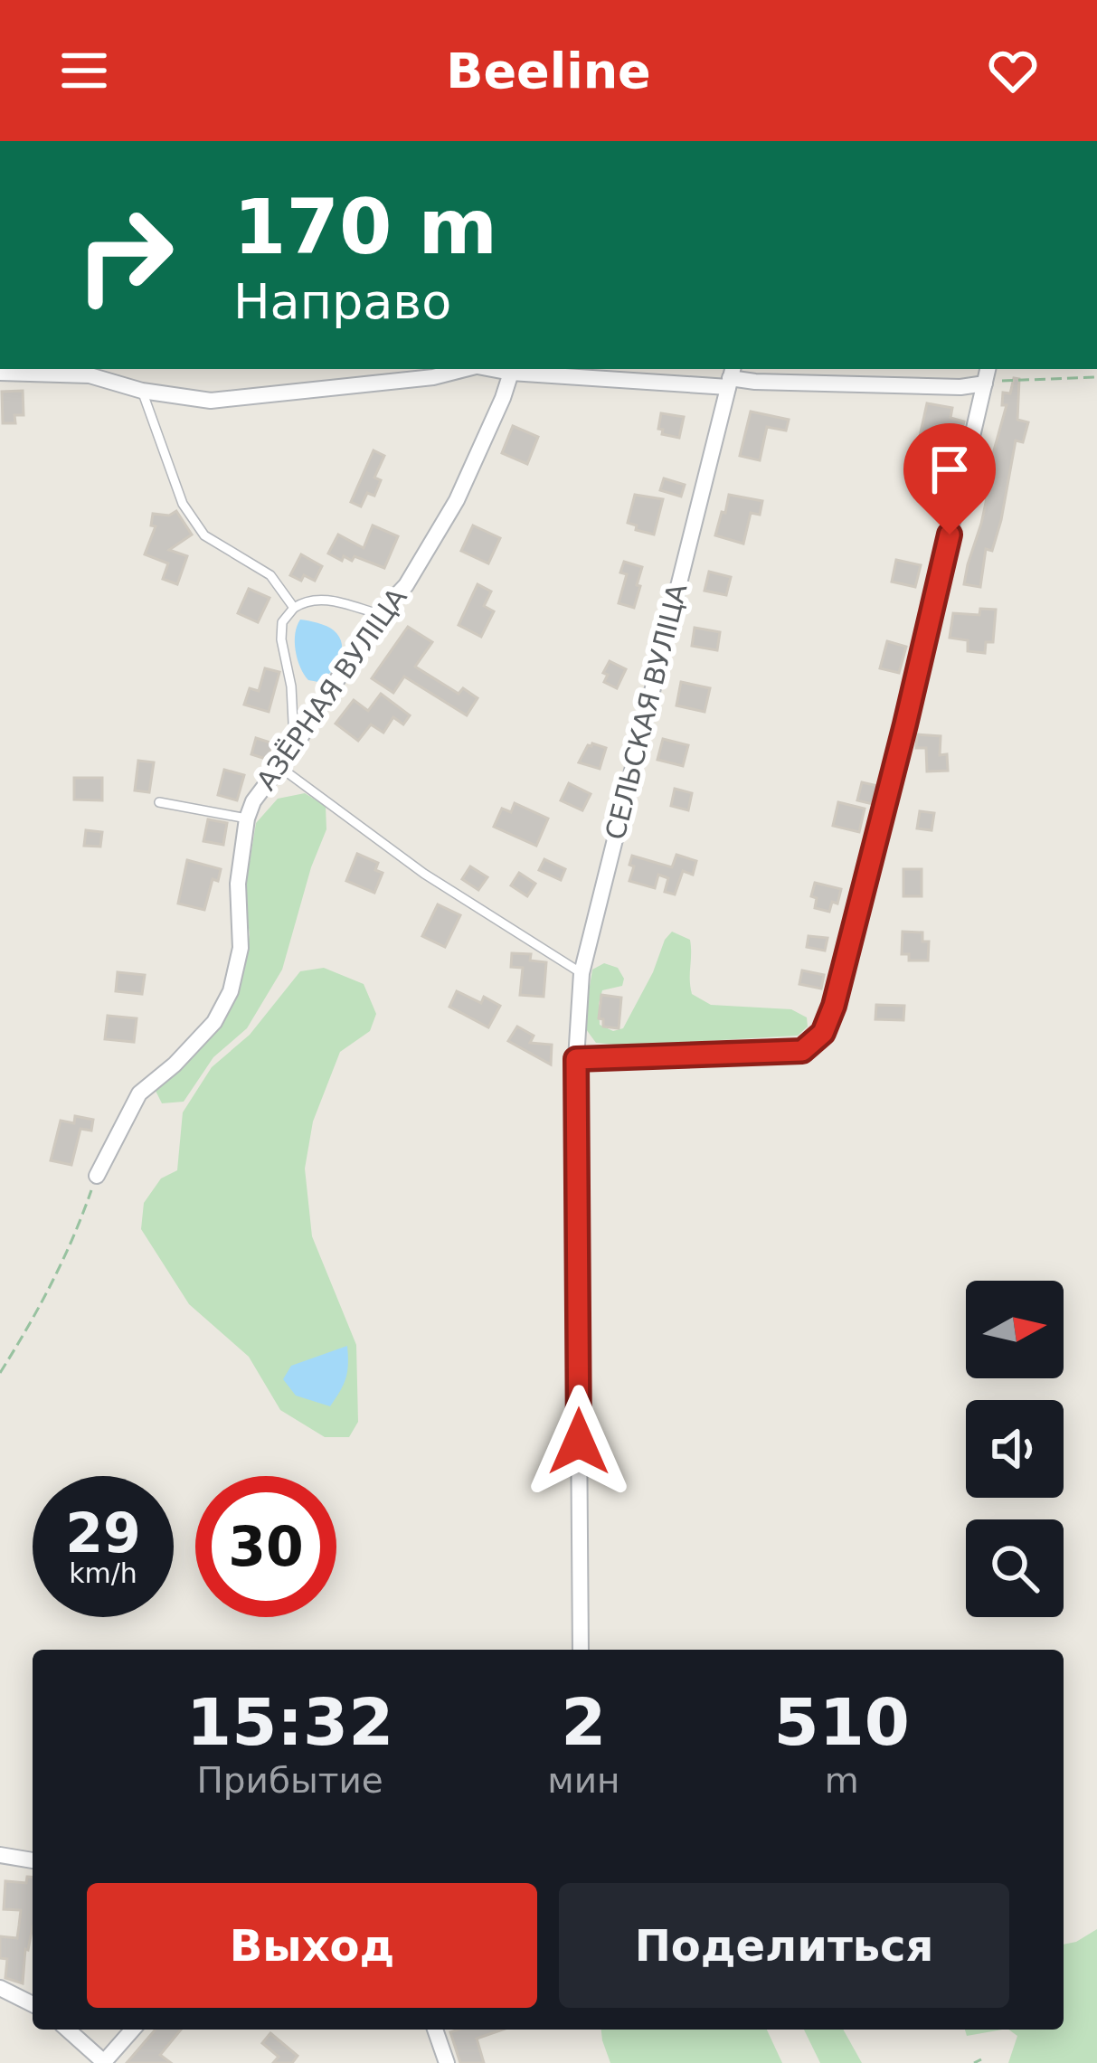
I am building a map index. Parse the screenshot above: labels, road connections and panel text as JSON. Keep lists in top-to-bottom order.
{
  "streets": {
    "street": ["АЗЁРНАЯ ВУЛІЦА", "СЕЛЬСКАЯ ВУЛІЦА"]
  },
  "north": "right",
  "page": {
    "header": "Beeline",
    "turn": ["170 m", "Направо"],
    "speed": "29 km/h",
    "limit": "30",
    "eta": [
      "15:32",
      "Прибытие",
      "2",
      "мин",
      "510",
      "m"
    ],
    "buttons": ["Выход", "Поделиться"]
  }
}
